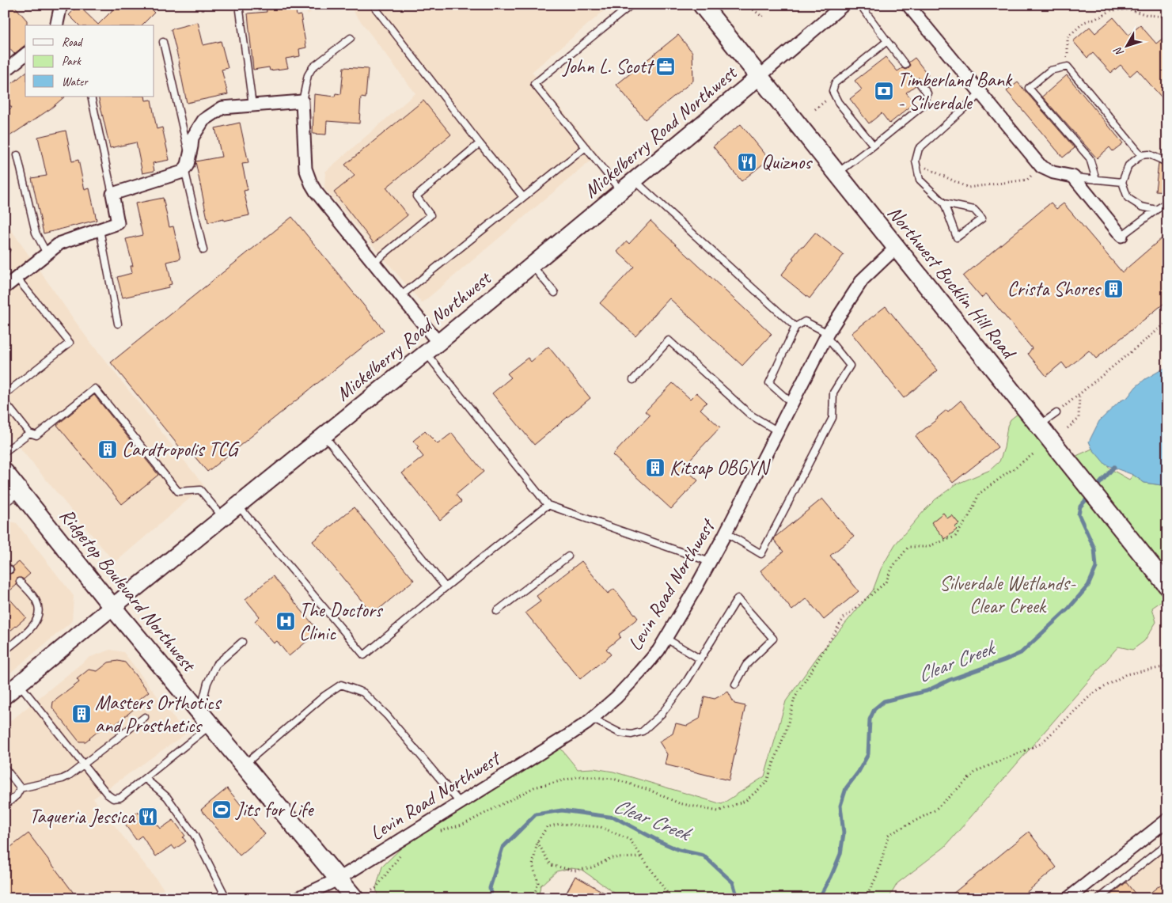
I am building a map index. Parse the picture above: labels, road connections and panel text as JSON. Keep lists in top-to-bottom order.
{
  "streets": {
    "main road": ["Northwest Bucklin Hill Road", "Ridgetop Boulevard Northwest"],
    "street": ["Mickelberry Road Northwest", "Levin Road Northwest"]
  },
  "crossings": [
    ["Mickelberry Road Northwest", "Northwest Bucklin Hill Road"],
    ["Mickelberry Road Northwest", "Ridgetop Boulevard Northwest"],
    ["Northwest Bucklin Hill Road", "Levin Road Northwest"],
    ["Levin Road Northwest", "Ridgetop Boulevard Northwest"]
  ],
  "water": ["Clear Creek"],
  "parks": ["Silverdale Wetlands- Clear Creek"],
  "places": {
    "office": ["John L. Scott"],
    "bank": ["Timberland Bank - Silverdale"],
    "restaurant": ["Quiznos", "Taqueria Jessica"],
    "building": [
      "Crista Shores",
      "Cardtropolis TCG",
      "Kitsap OBGYN",
      "Masters Orthotics and Prosthetics"
    ],
    "hospital": ["The Doctors Clinic"],
    "sports": ["Jits for Life"]
  },
  "legend": ["Road", "Park", "Water"],
  "north": "bottom left"
}
